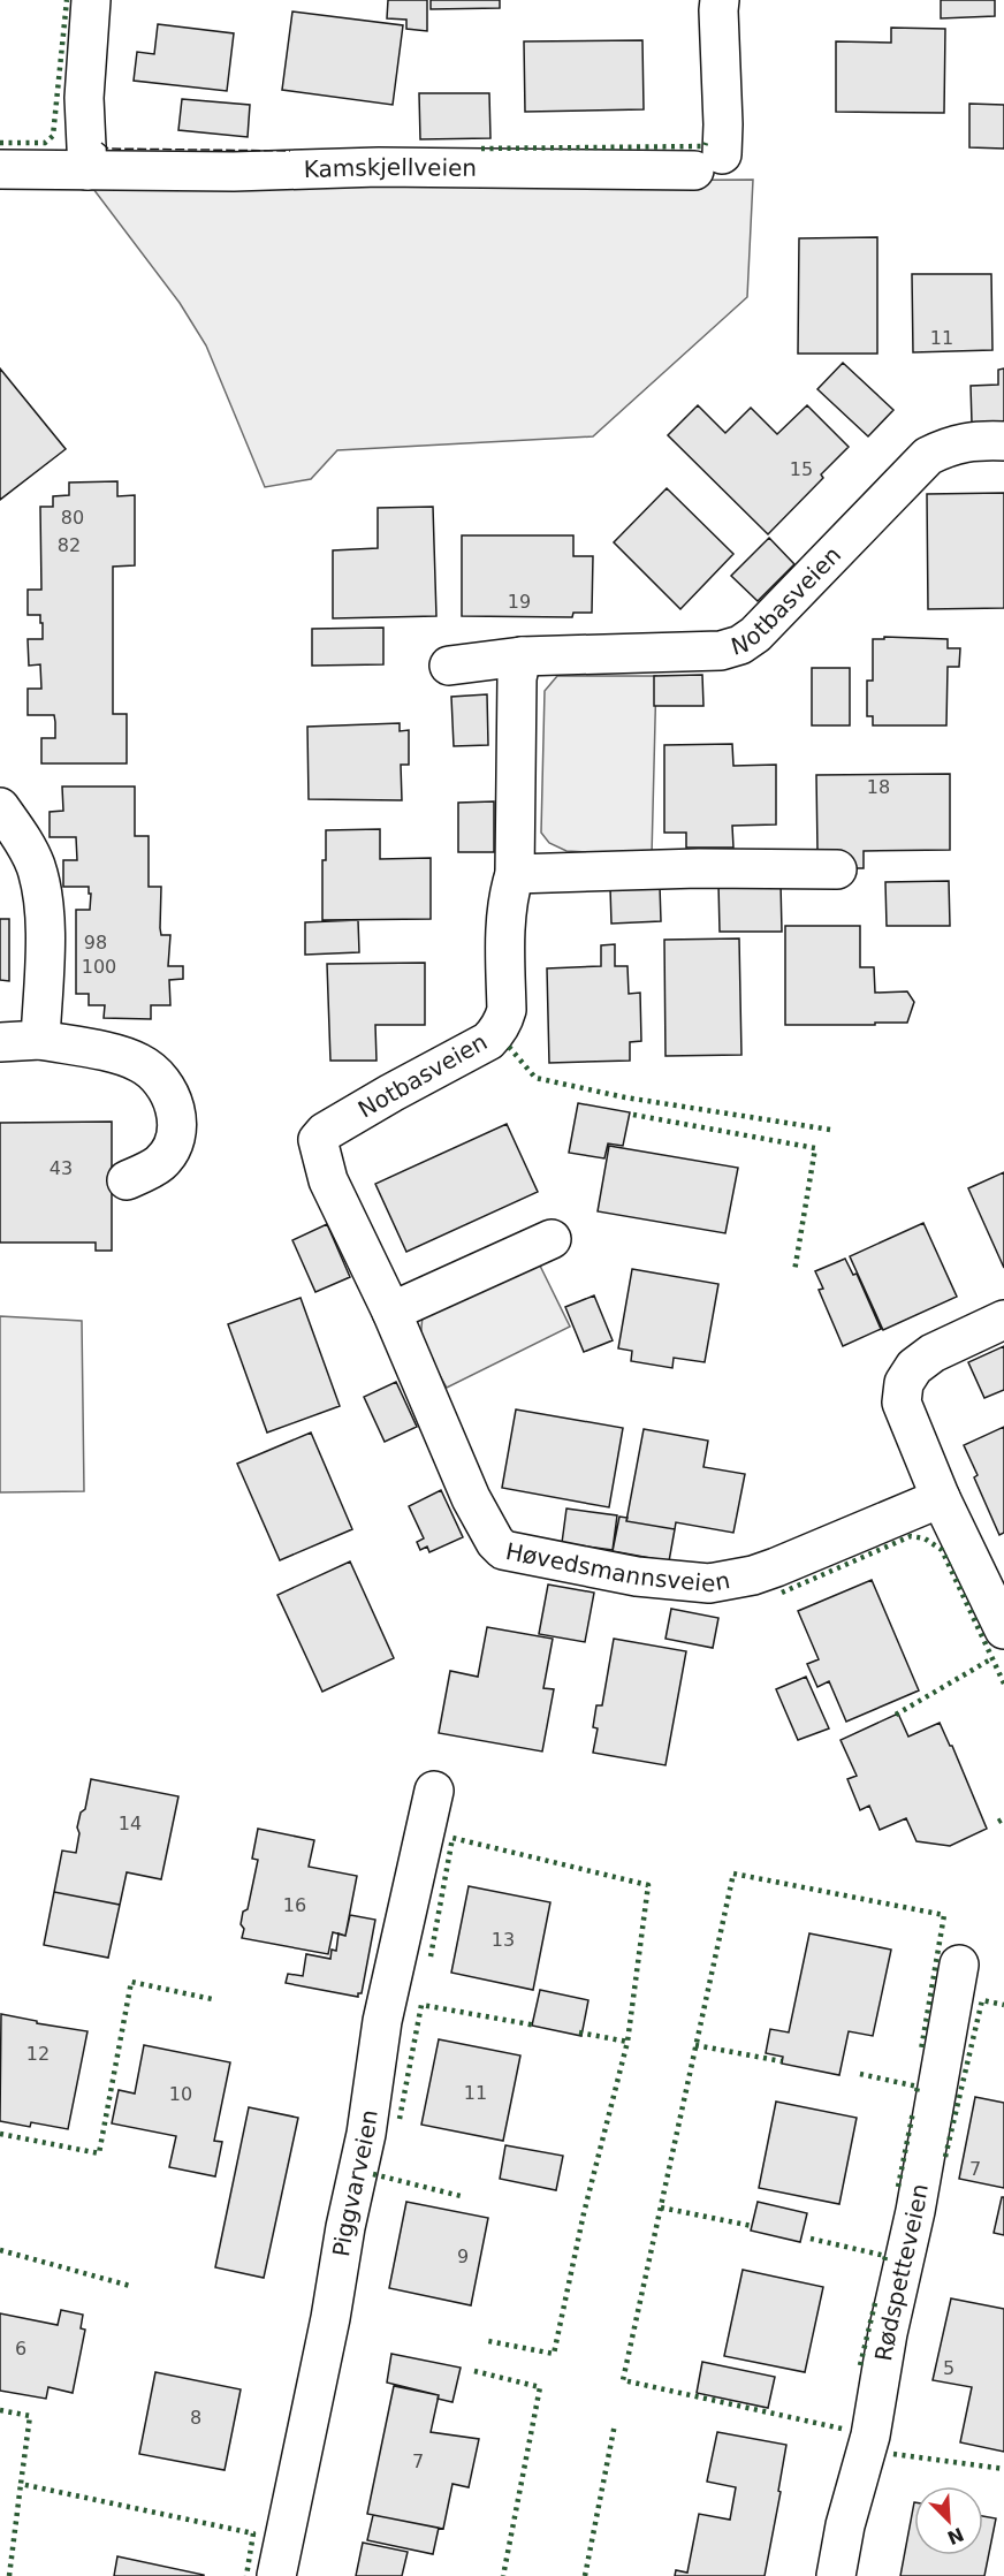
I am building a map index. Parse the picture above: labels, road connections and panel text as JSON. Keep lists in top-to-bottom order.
{
  "streets": {
    "street": [
      "Kamskjellveien",
      "Notbasveien",
      "Høvedsmannsveien",
      "Piggvarveien",
      "Rødspetteveien"
    ]
  },
  "crossings": [
    ["Notbasveien", "Høvedsmannsveien"]
  ],
  "house_numbers": [
    "11",
    "15",
    "80",
    "82",
    "19",
    "18",
    "98",
    "100",
    "43",
    "14",
    "16",
    "13",
    "12",
    "11",
    "10",
    "7",
    "9",
    "6",
    "5",
    "8",
    "7"
  ],
  "north": "bottom right"
}
